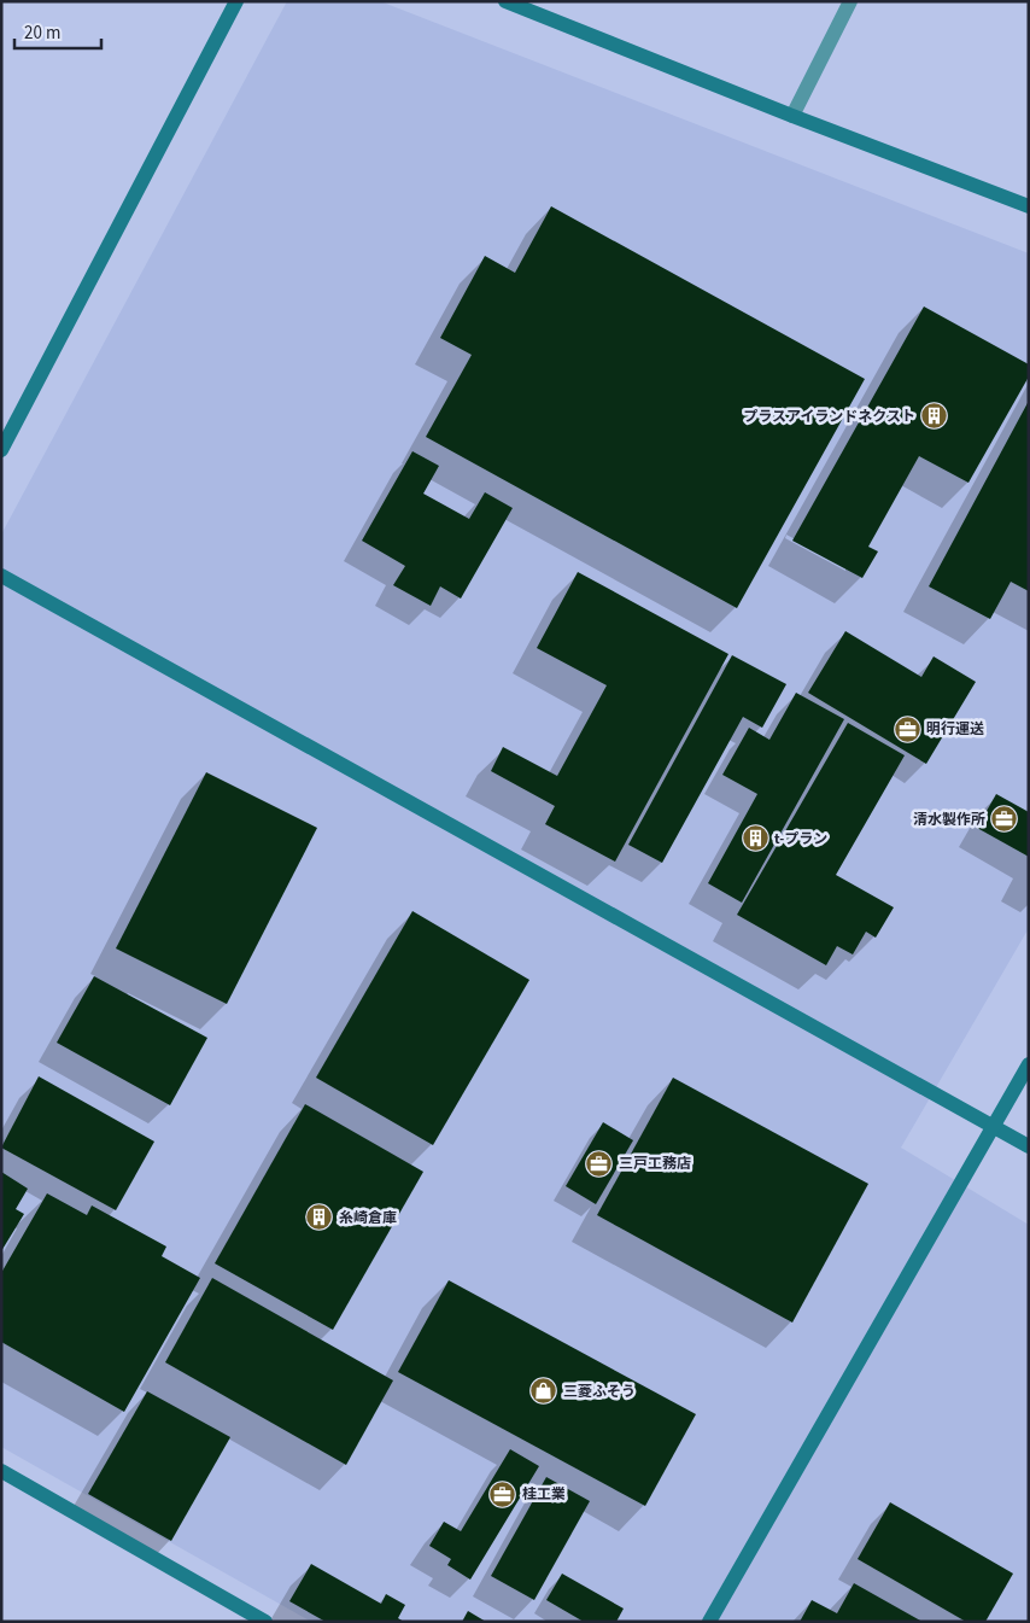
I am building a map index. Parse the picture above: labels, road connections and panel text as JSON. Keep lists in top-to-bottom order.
{
  "places": {
    "building": ["プラスアイランドネクスト", "t-プラン", "糸崎倉庫"],
    "office": [
      "明行運送",
      "清水製作所",
      "三戸工務店",
      "桂工業"
    ],
    "shop": ["三菱ふそう"]
  },
  "scale_bar": "20 m"
}
